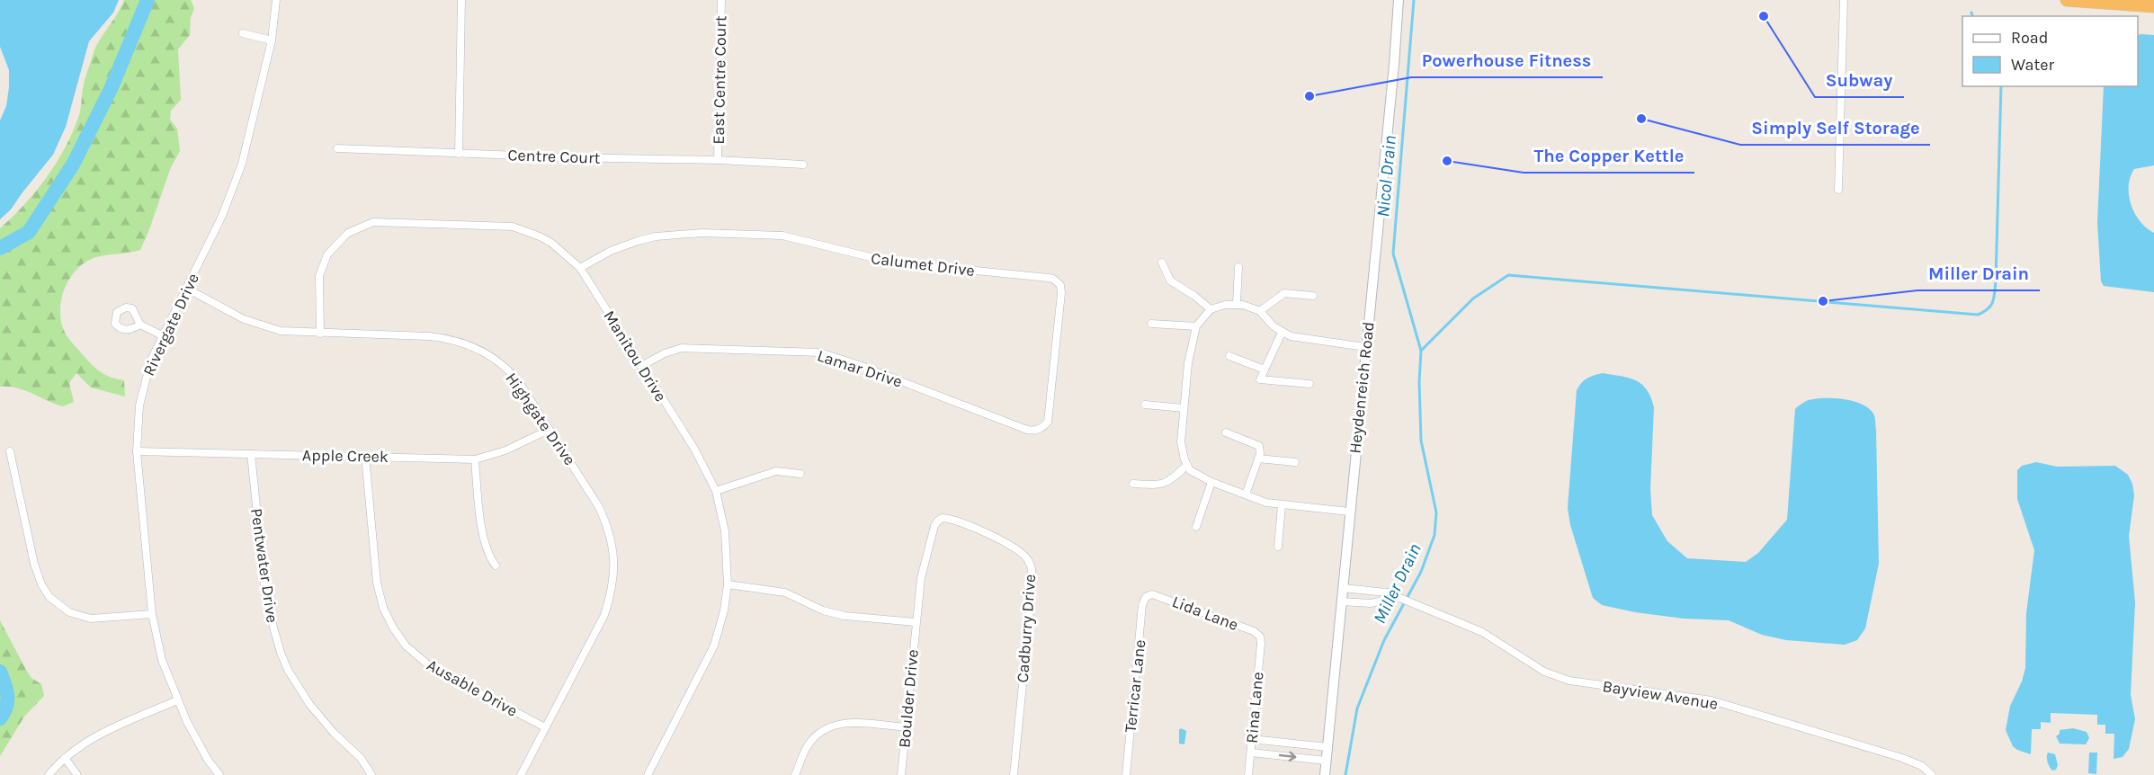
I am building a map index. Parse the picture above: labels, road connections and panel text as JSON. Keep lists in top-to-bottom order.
{
  "streets": {
    "street": [
      "East Centre Court",
      "Centre Court",
      "Calumet Drive",
      "Rivergate Drive",
      "Manitou Drive",
      "Lamar Drive",
      "Heydenreich Road",
      "Highgate Drive",
      "Apple Creek",
      "Pentwater Drive",
      "Lida Lane",
      "Cadburry Drive",
      "Terricar Lane",
      "Ausable Drive",
      "Bayview Avenue",
      "Boulder Drive",
      "Rina Lane"
    ]
  },
  "crossings": [
    ["East Centre Court", "Centre Court"],
    ["Calumet Drive", "Manitou Drive"],
    ["Calumet Drive", "Lamar Drive"],
    ["Rivergate Drive", "Highgate Drive"],
    ["Rivergate Drive", "Apple Creek"],
    ["Manitou Drive", "Lamar Drive"],
    ["Manitou Drive", "Highgate Drive"],
    ["Heydenreich Road", "Bayview Avenue"],
    ["Highgate Drive", "Apple Creek"],
    ["Highgate Drive", "Ausable Drive"],
    ["Apple Creek", "Pentwater Drive"],
    ["Apple Creek", "Ausable Drive"],
    ["Lida Lane", "Terricar Lane"],
    ["Lida Lane", "Rina Lane"],
    ["Cadburry Drive", "Boulder Drive"]
  ],
  "water": ["Nicol Drain", "Miller Drain"],
  "places": [
    "Subway",
    "Powerhouse Fitness",
    "Simply Self Storage",
    "The Copper Kettle",
    "Miller Drain"
  ],
  "legend": ["Road", "Water"]
}
